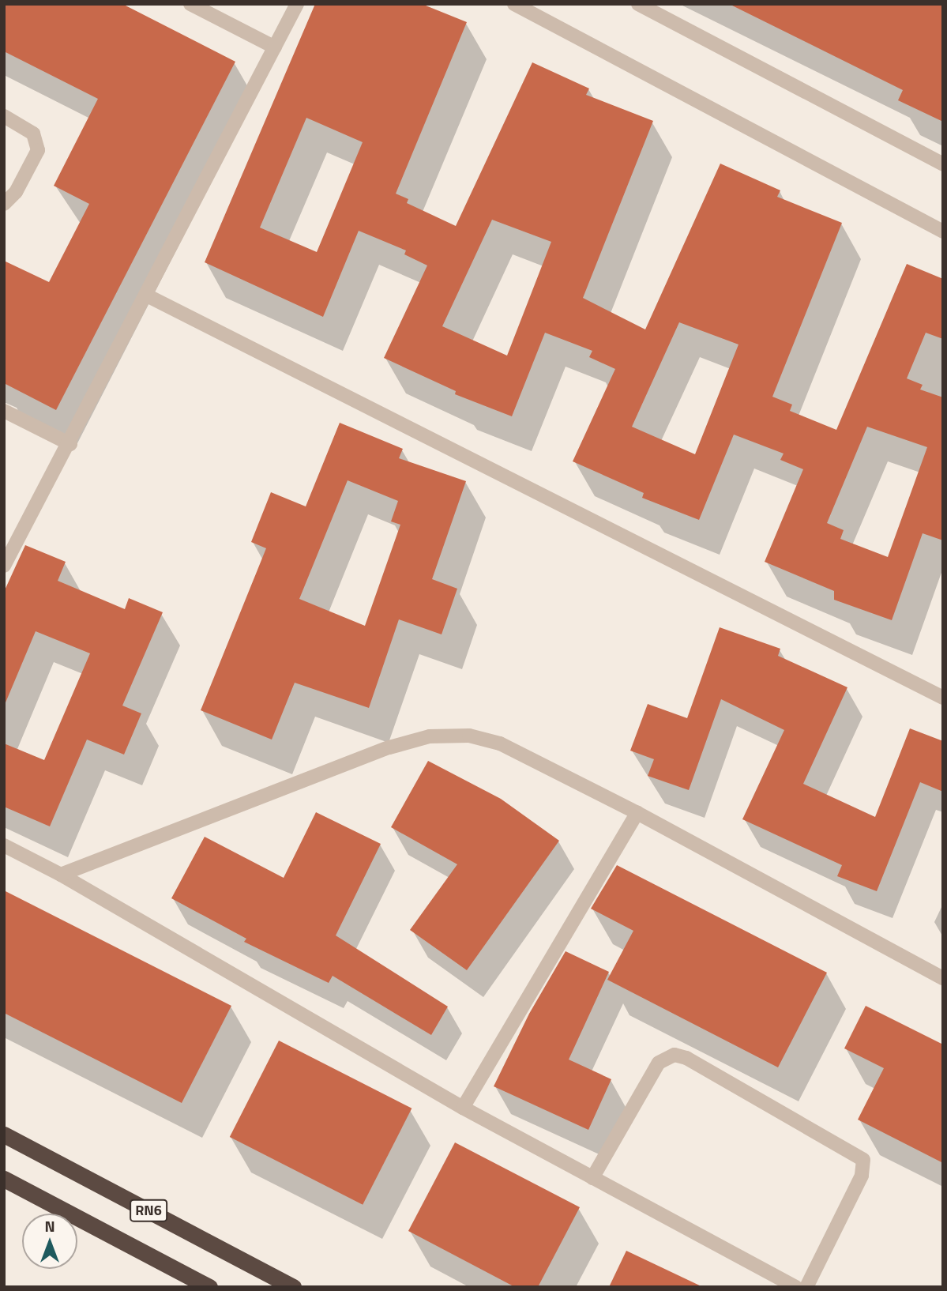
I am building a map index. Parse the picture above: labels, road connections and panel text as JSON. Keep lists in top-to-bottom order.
{
  "streets": {
    "highway": ["RN6"]
  },
  "north": "top"
}
